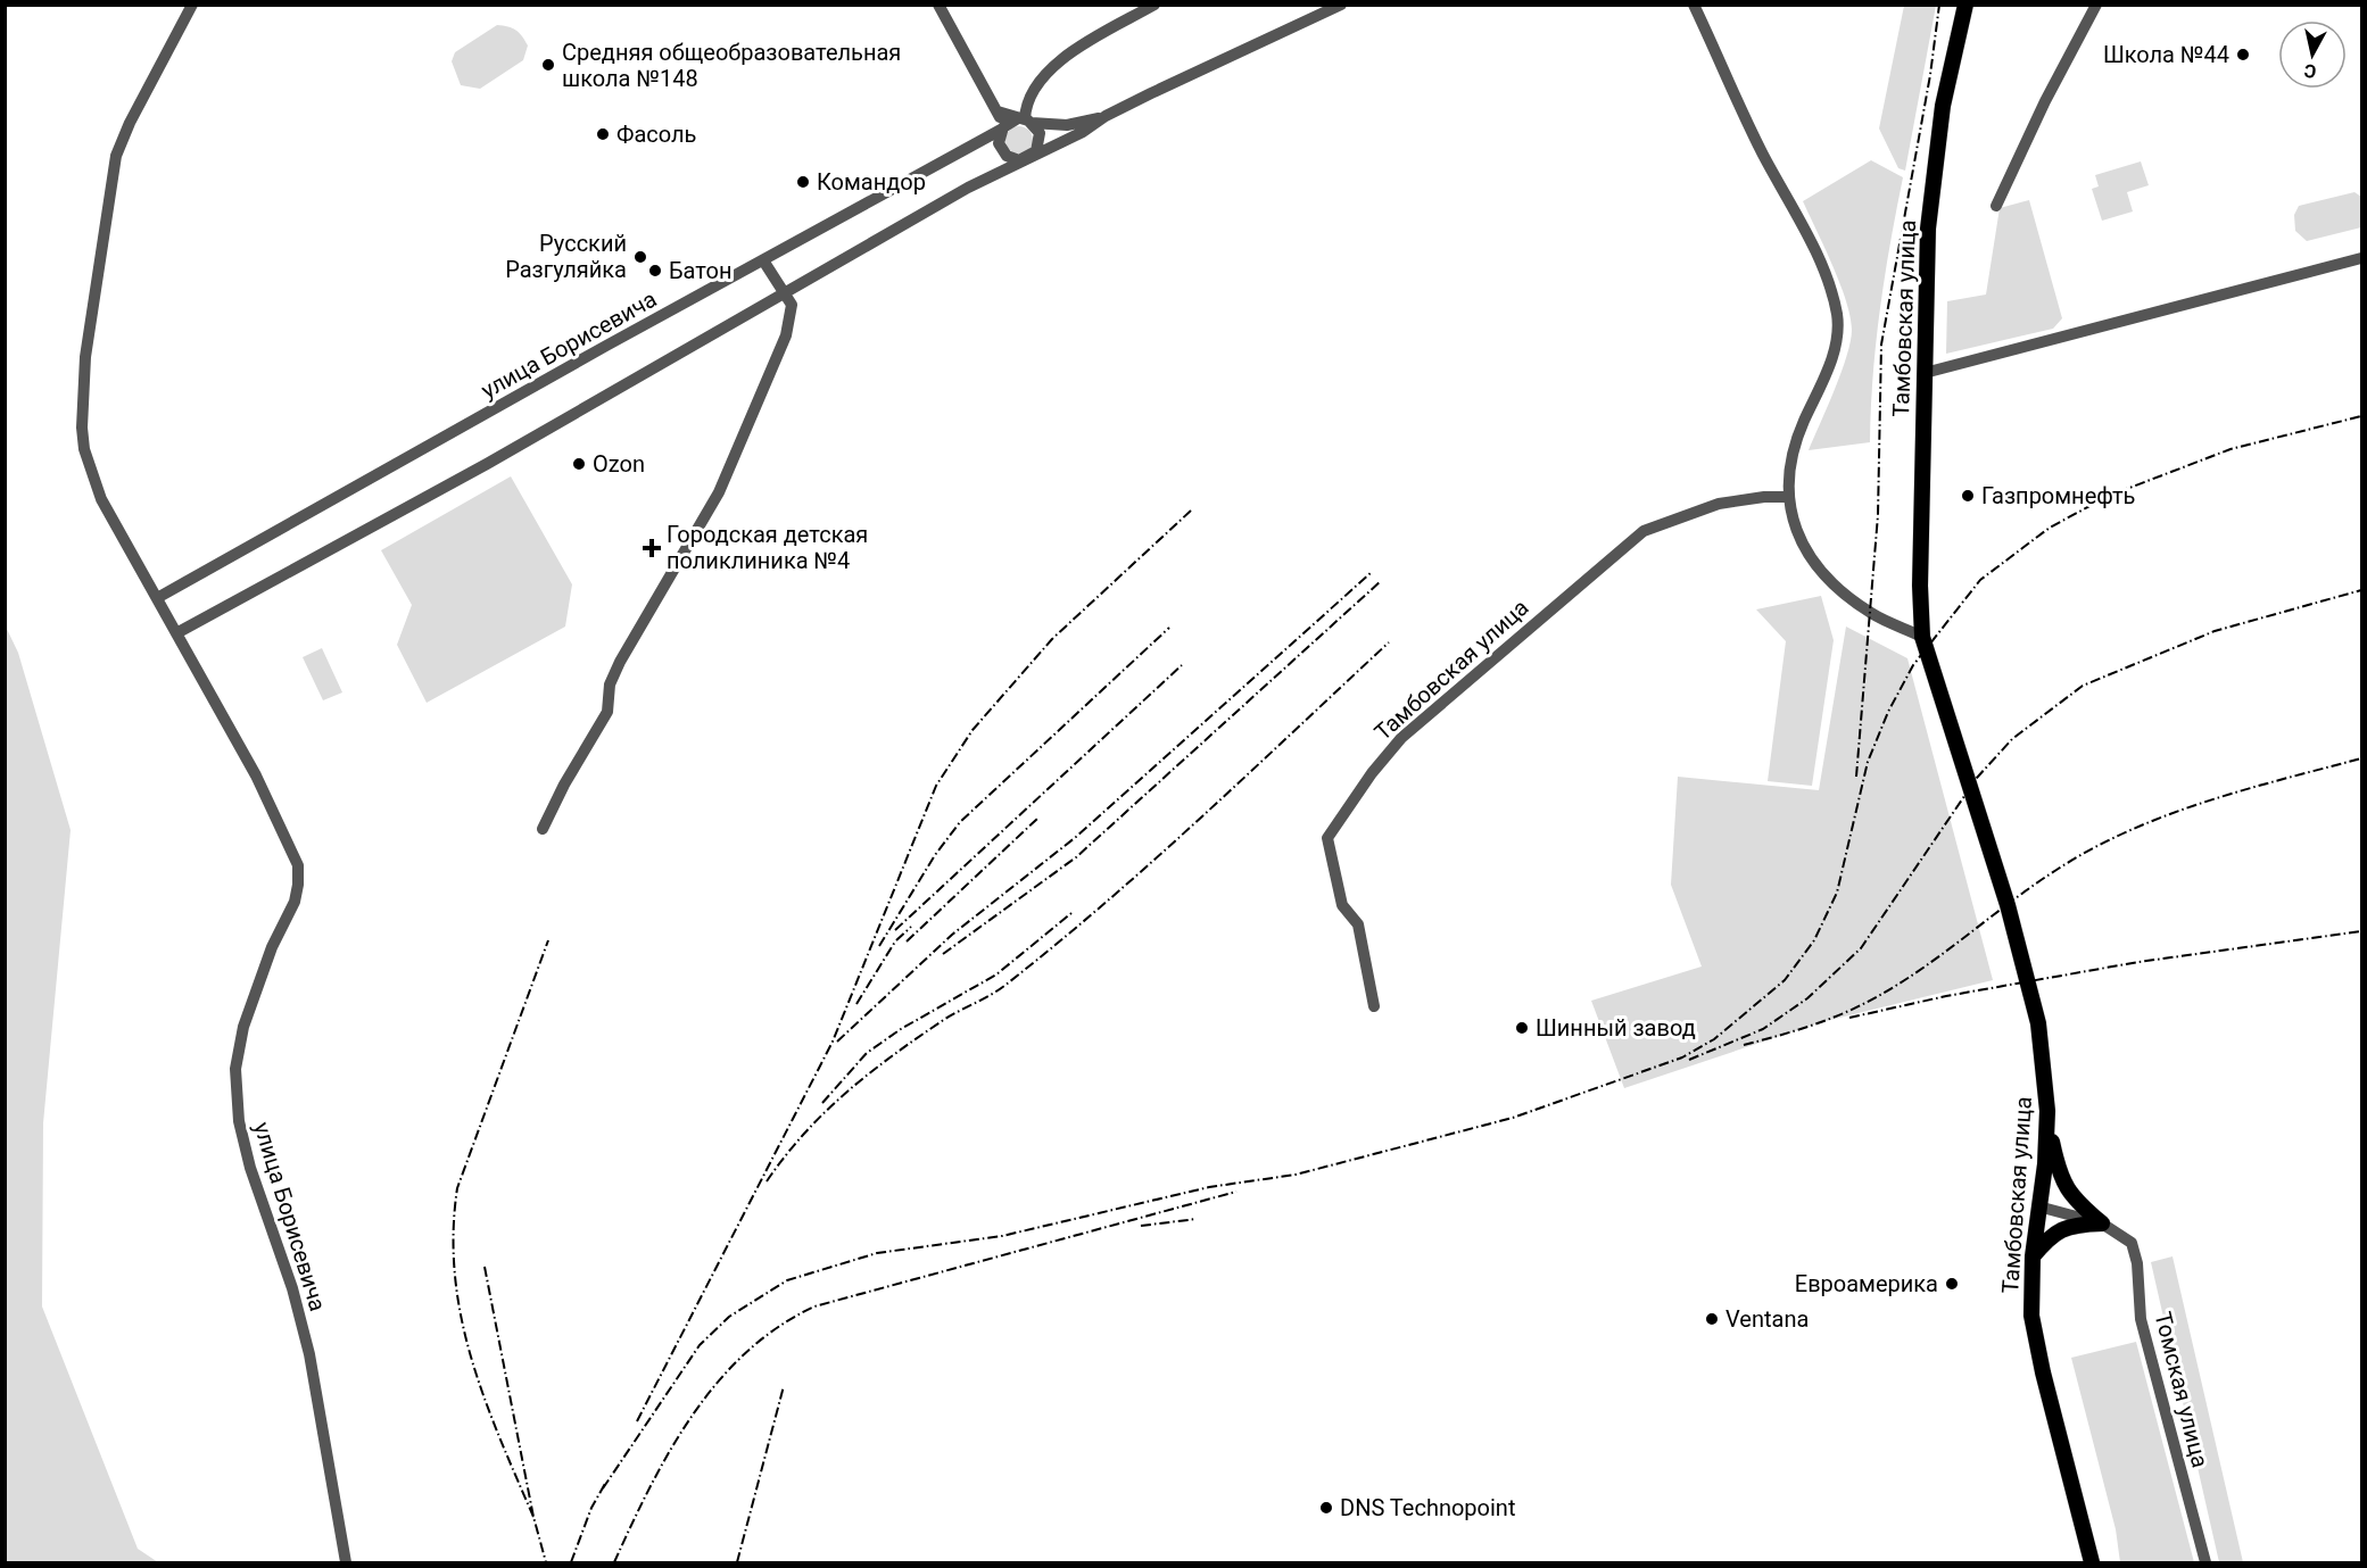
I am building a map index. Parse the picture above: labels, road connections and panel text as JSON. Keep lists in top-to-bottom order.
{
  "streets": {
    "main road": ["Тамбовская улица"],
    "street": ["улица Борисевича", "Томская улица"]
  },
  "crossings": [
    ["Тамбовская улица", "Томская улица"]
  ],
  "places": {
    "other": [
      "Школа №44",
      "Средняя общеобразовательная школа №148",
      "Фасоль",
      "Командор",
      "Русский Разгуляйка",
      "Батон",
      "Ozon",
      "Газпромнефть",
      "Шинный завод",
      "Евроамерика",
      "Ventana",
      "DNS Technopoint"
    ],
    "health": ["Городская детская поликлиника №4"]
  },
  "north": "bottom"
}
